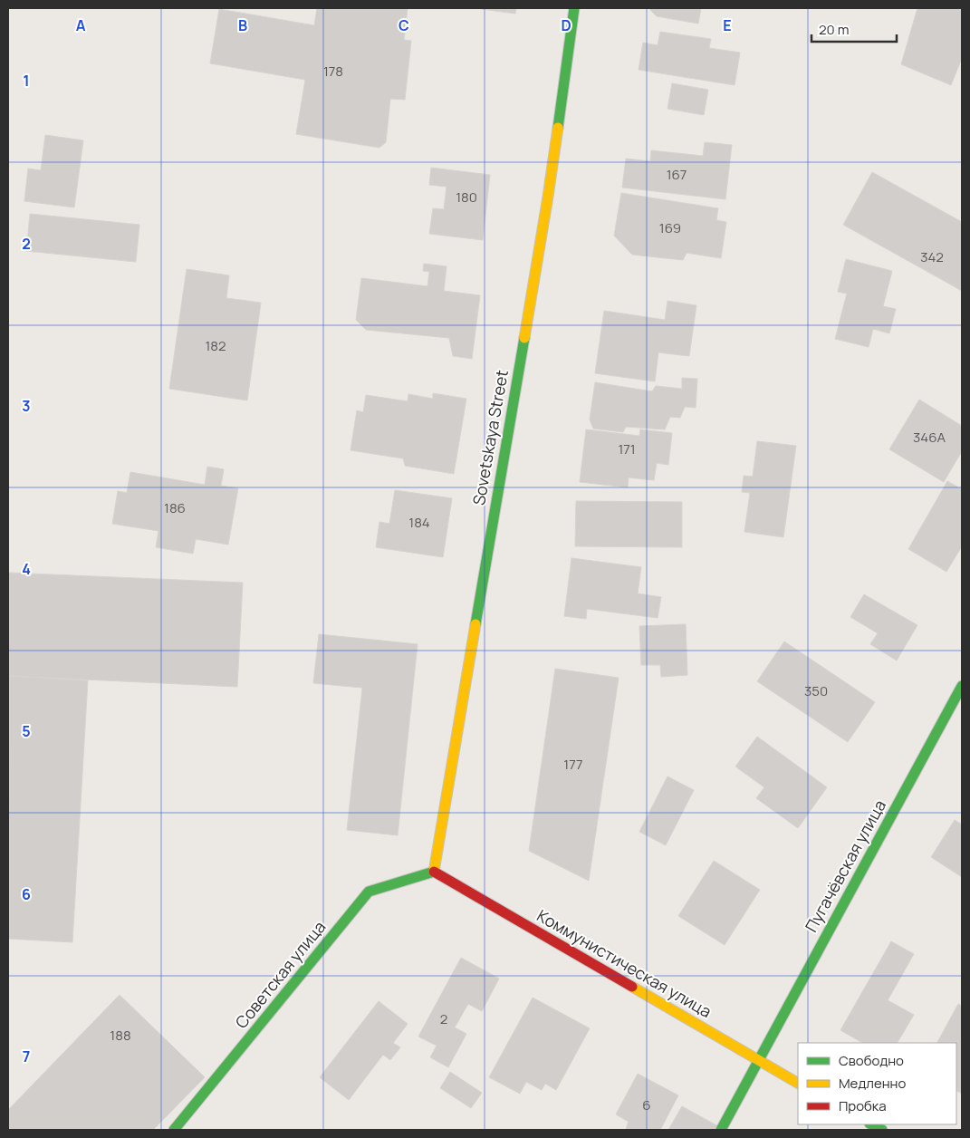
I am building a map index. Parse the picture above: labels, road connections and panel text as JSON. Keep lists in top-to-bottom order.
{
  "streets": {
    "street": [
      "Sovetskaya Street",
      "Пугачёвская улица",
      "Коммунистическая улица",
      "Советская улица"
    ]
  },
  "crossings": [
    ["Sovetskaya Street", "Коммунистическая улица"],
    ["Sovetskaya Street", "Советская улица"],
    ["Пугачёвская улица", "Коммунистическая улица"],
    ["Коммунистическая улица", "Советская улица"]
  ],
  "house_numbers": [
    "178",
    "167",
    "180",
    "169",
    "342",
    "182",
    "346А",
    "171",
    "186",
    "184",
    "350",
    "177",
    "2",
    "188",
    "6"
  ],
  "legend": ["Свободно", "Медленно", "Пробка"],
  "scale_bar": "20 m",
  "grid": {
    "columns": [
      "A",
      "B",
      "C",
      "D",
      "E"
    ],
    "rows": [
      "1",
      "2",
      "3",
      "4",
      "5",
      "6",
      "7"
    ]
  }
}
